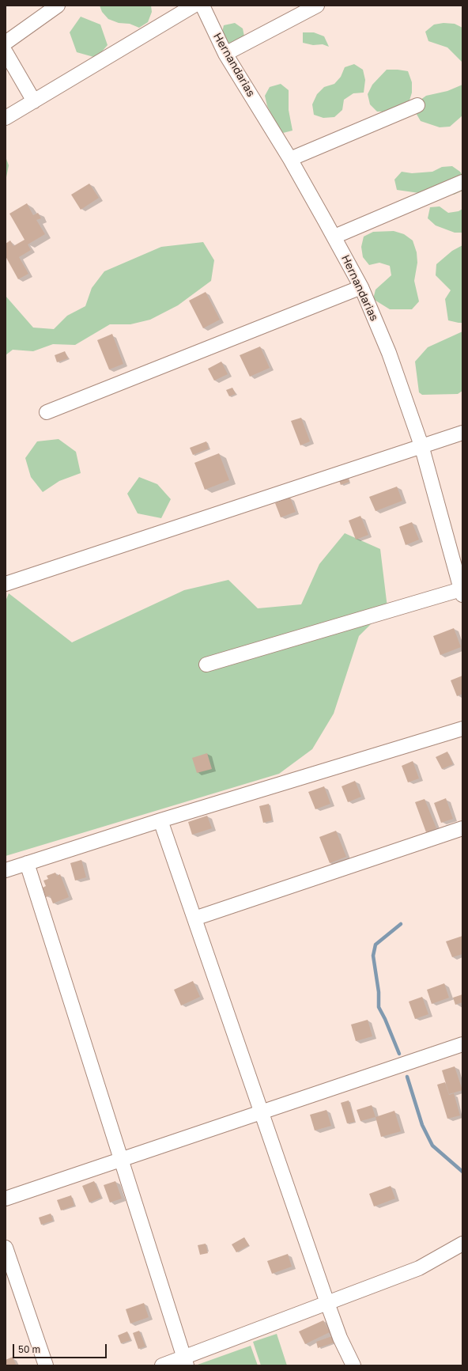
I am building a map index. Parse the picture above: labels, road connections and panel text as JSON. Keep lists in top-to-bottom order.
{
  "streets": {
    "street": ["Hernandarias"]
  },
  "scale_bar": "50 m"
}
